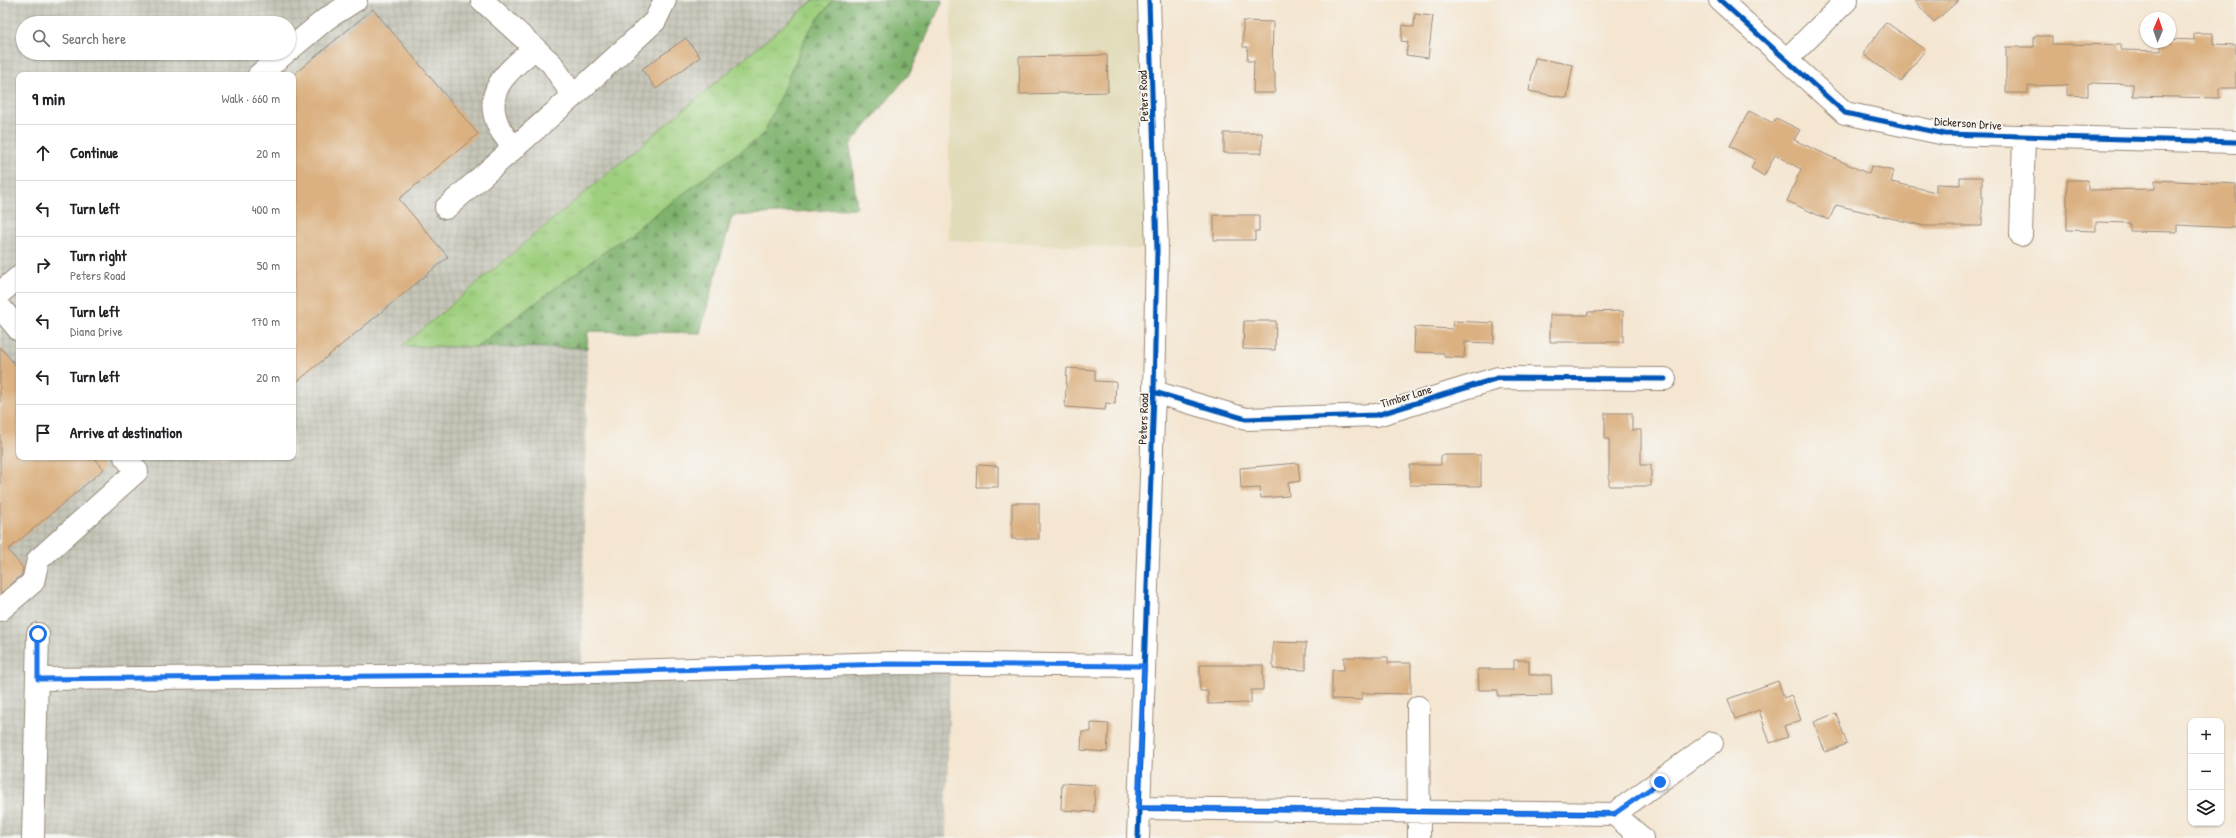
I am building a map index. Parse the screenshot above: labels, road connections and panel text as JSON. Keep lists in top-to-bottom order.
{
  "streets": {
    "street": ["Peters Road", "Dickerson Drive", "Timber Lane"]
  },
  "crossings": [
    ["Peters Road", "Timber Lane"]
  ],
  "north": "top",
  "page": {
    "search": "Search here",
    "heading": ["9 min", "Walk · 660 m"],
    "list": [
      ["Continue", "20 m"],
      ["Turn left", "400 m"],
      ["Turn right", "Peters Road", "50 m"],
      ["Turn left", "Diana Drive", "170 m"],
      ["Turn left", "20 m"],
      "Arrive at destination"
    ],
    "map_buttons": ["+", "−"]
  }
}
